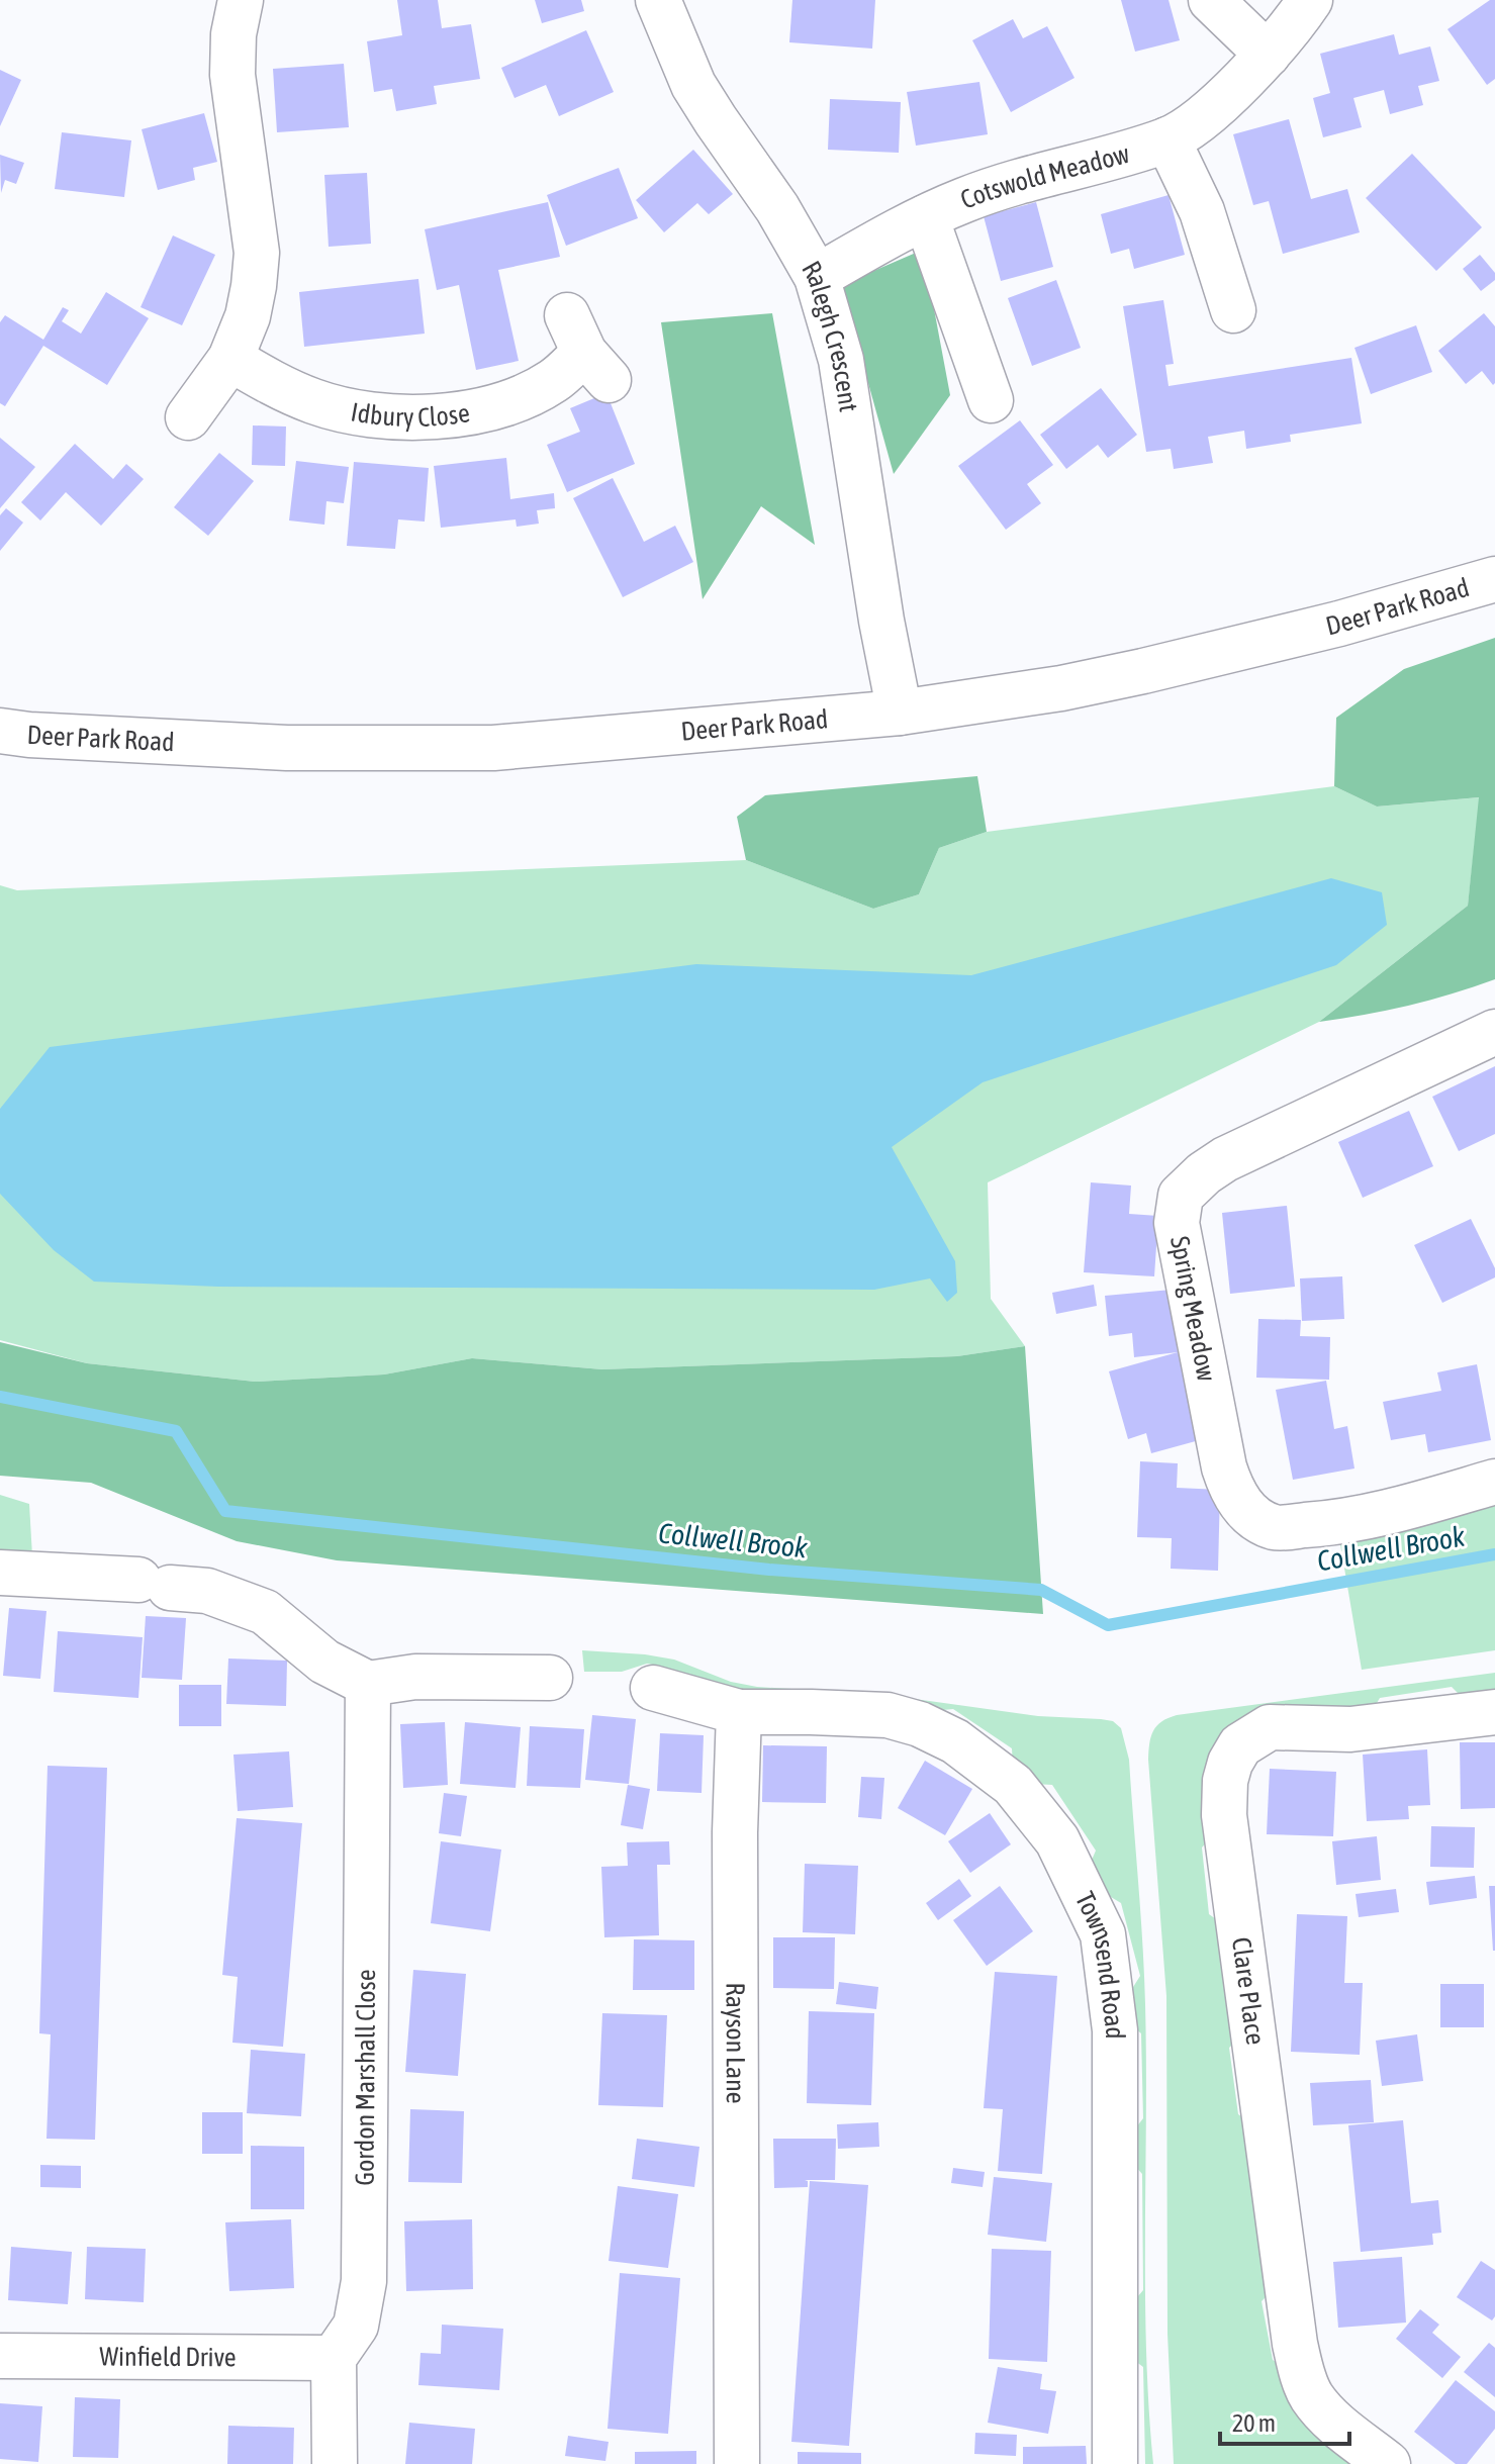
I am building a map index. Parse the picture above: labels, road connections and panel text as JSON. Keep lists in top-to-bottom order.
{
  "streets": {
    "street": [
      "Cotswold Meadow",
      "Ralegh Crescent",
      "Idbury Close",
      "Deer Park Road",
      "Spring Meadow",
      "Townsend Road",
      "Clare Place",
      "Rayson Lane",
      "Gordon Marshall Close",
      "Winfield Drive"
    ]
  },
  "crossings": [
    ["Cotswold Meadow", "Ralegh Crescent"],
    ["Ralegh Crescent", "Deer Park Road"],
    ["Townsend Road", "Rayson Lane"],
    ["Gordon Marshall Close", "Winfield Drive"]
  ],
  "water": ["Collwell Brook"],
  "scale_bar": "20 m"
}
